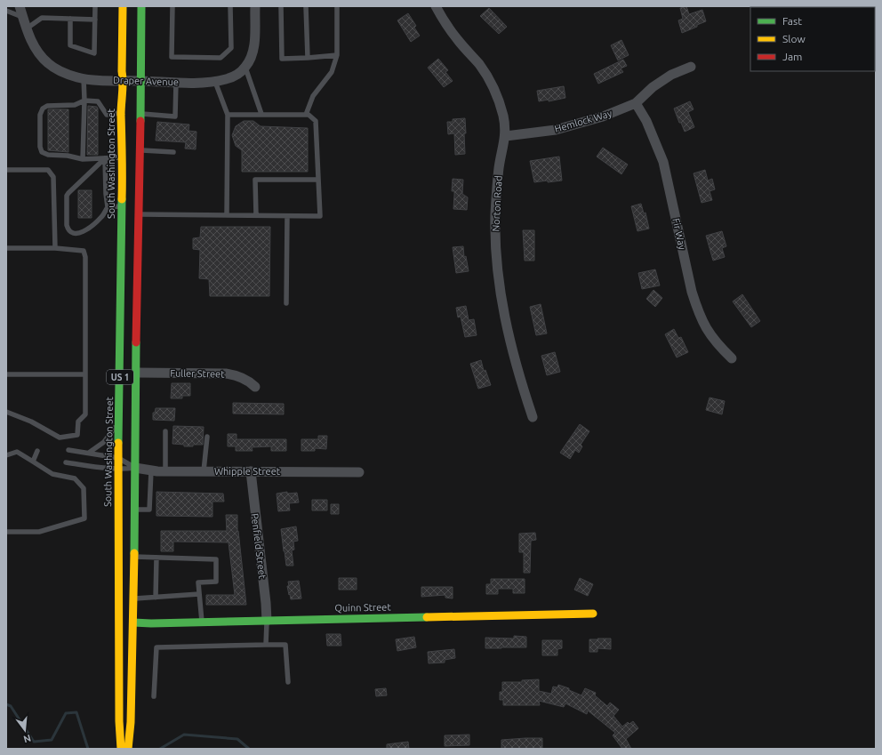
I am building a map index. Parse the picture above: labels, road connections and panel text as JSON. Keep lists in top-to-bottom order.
{
  "streets": {
    "main road": ["South Washington Street", "US 1", "Quinn Street"],
    "street": [
      "Draper Avenue",
      "Hemlock Way",
      "Norton Road",
      "Fir Way",
      "Fuller Street",
      "Whipple Street",
      "Penfield Street"
    ]
  },
  "crossings": [
    ["Draper Avenue", "South Washington Street"],
    ["Draper Avenue", "US 1"],
    ["Hemlock Way", "Norton Road"],
    ["Hemlock Way", "Fir Way"],
    ["Fuller Street", "US 1"],
    ["US 1", "Whipple Street"],
    ["US 1", "Quinn Street"],
    ["Whipple Street", "Penfield Street"],
    ["Penfield Street", "Quinn Street"]
  ],
  "legend": ["Fast", "Slow", "Jam"],
  "north": "bottom"
}
